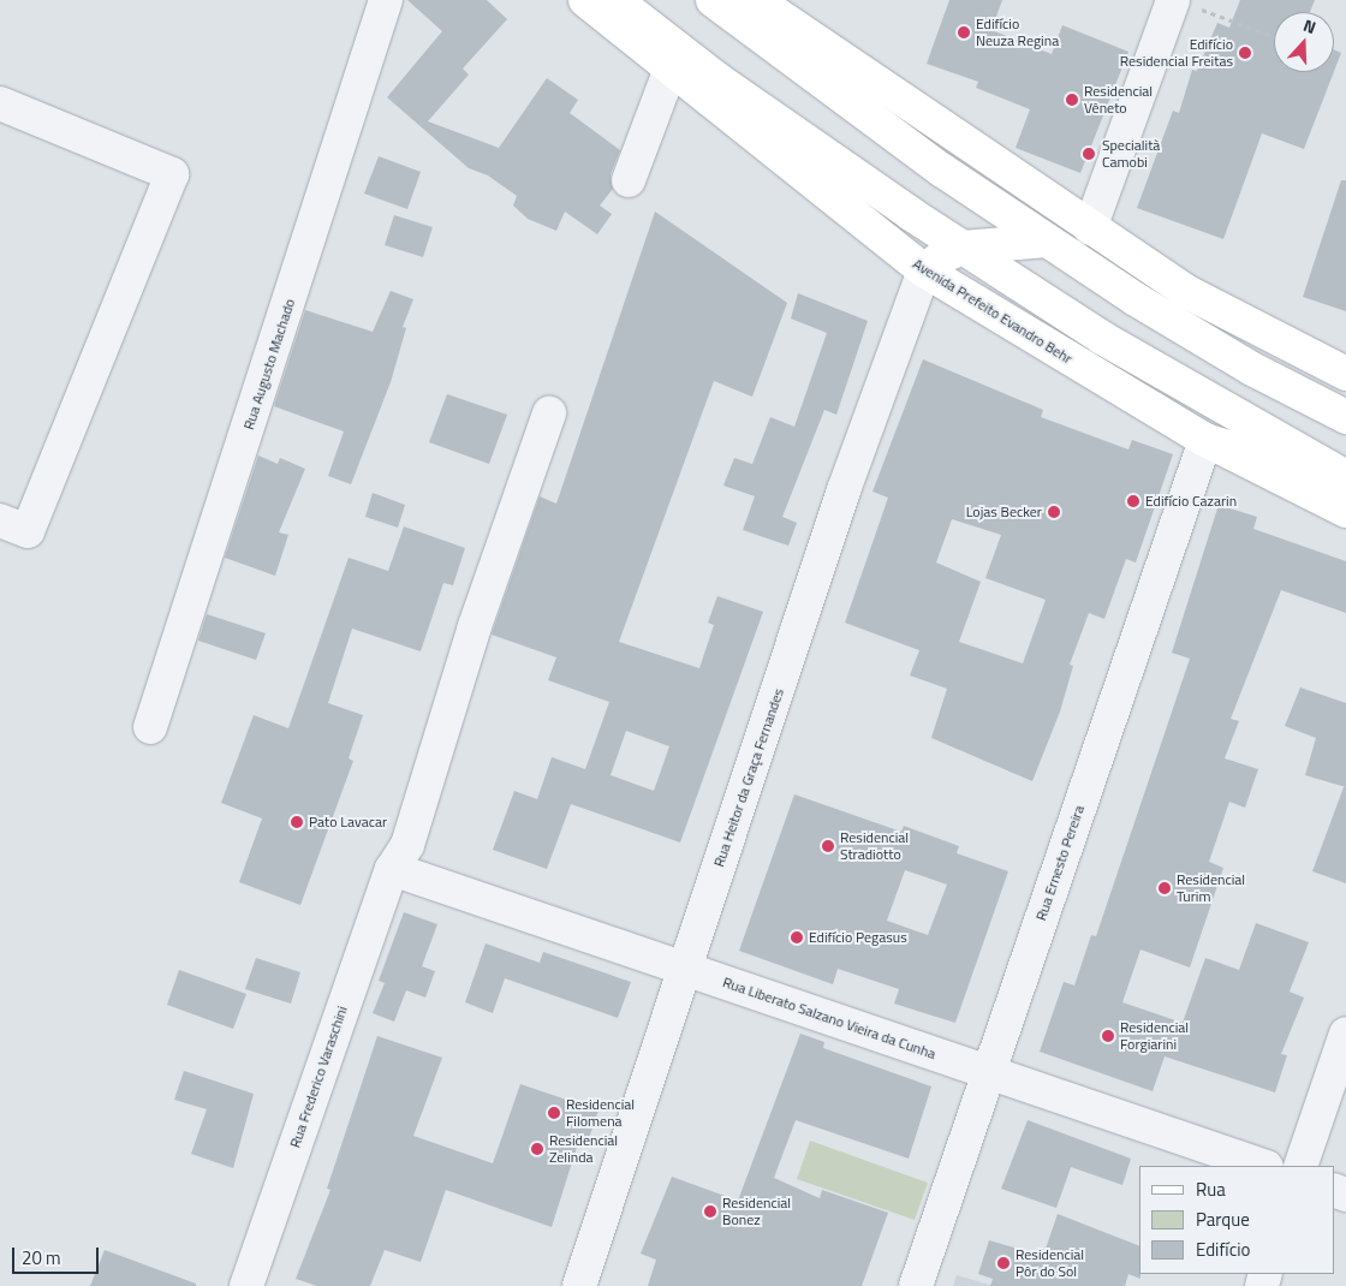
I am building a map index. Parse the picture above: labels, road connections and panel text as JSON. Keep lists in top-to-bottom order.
{
  "streets": {
    "main road": ["Avenida Prefeito Evandro Behr"],
    "street": [
      "Rua Augusto Machado",
      "Rua Heitor da Graça Fernandes",
      "Rua Ernesto Pereira",
      "Rua Liberato Salzano Vieira da Cunha",
      "Rua Frederico Varaschini"
    ]
  },
  "crossings": [
    ["Avenida Prefeito Evandro Behr", "Rua Heitor da Graça Fernandes"],
    ["Avenida Prefeito Evandro Behr", "Rua Ernesto Pereira"],
    ["Rua Heitor da Graça Fernandes", "Rua Liberato Salzano Vieira da Cunha"],
    ["Rua Ernesto Pereira", "Rua Liberato Salzano Vieira da Cunha"],
    ["Rua Liberato Salzano Vieira da Cunha", "Rua Frederico Varaschini"]
  ],
  "places": [
    "Edifício Neuza Regina",
    "Edifício Residencial Freitas",
    "Residencial Vêneto",
    "Specialità Camobi",
    "Edifício Cazarin",
    "Lojas Becker",
    "Pato Lavacar",
    "Residencial Stradiotto",
    "Residencial Turim",
    "Edifício Pegasus",
    "Residencial Forgiarini",
    "Residencial Filomena",
    "Residencial Zelinda",
    "Residencial Bonez",
    "Residencial Pôr do Sol"
  ],
  "legend": ["Rua", "Parque", "Edifício"],
  "scale_bar": "20 m",
  "north": "top"
}
